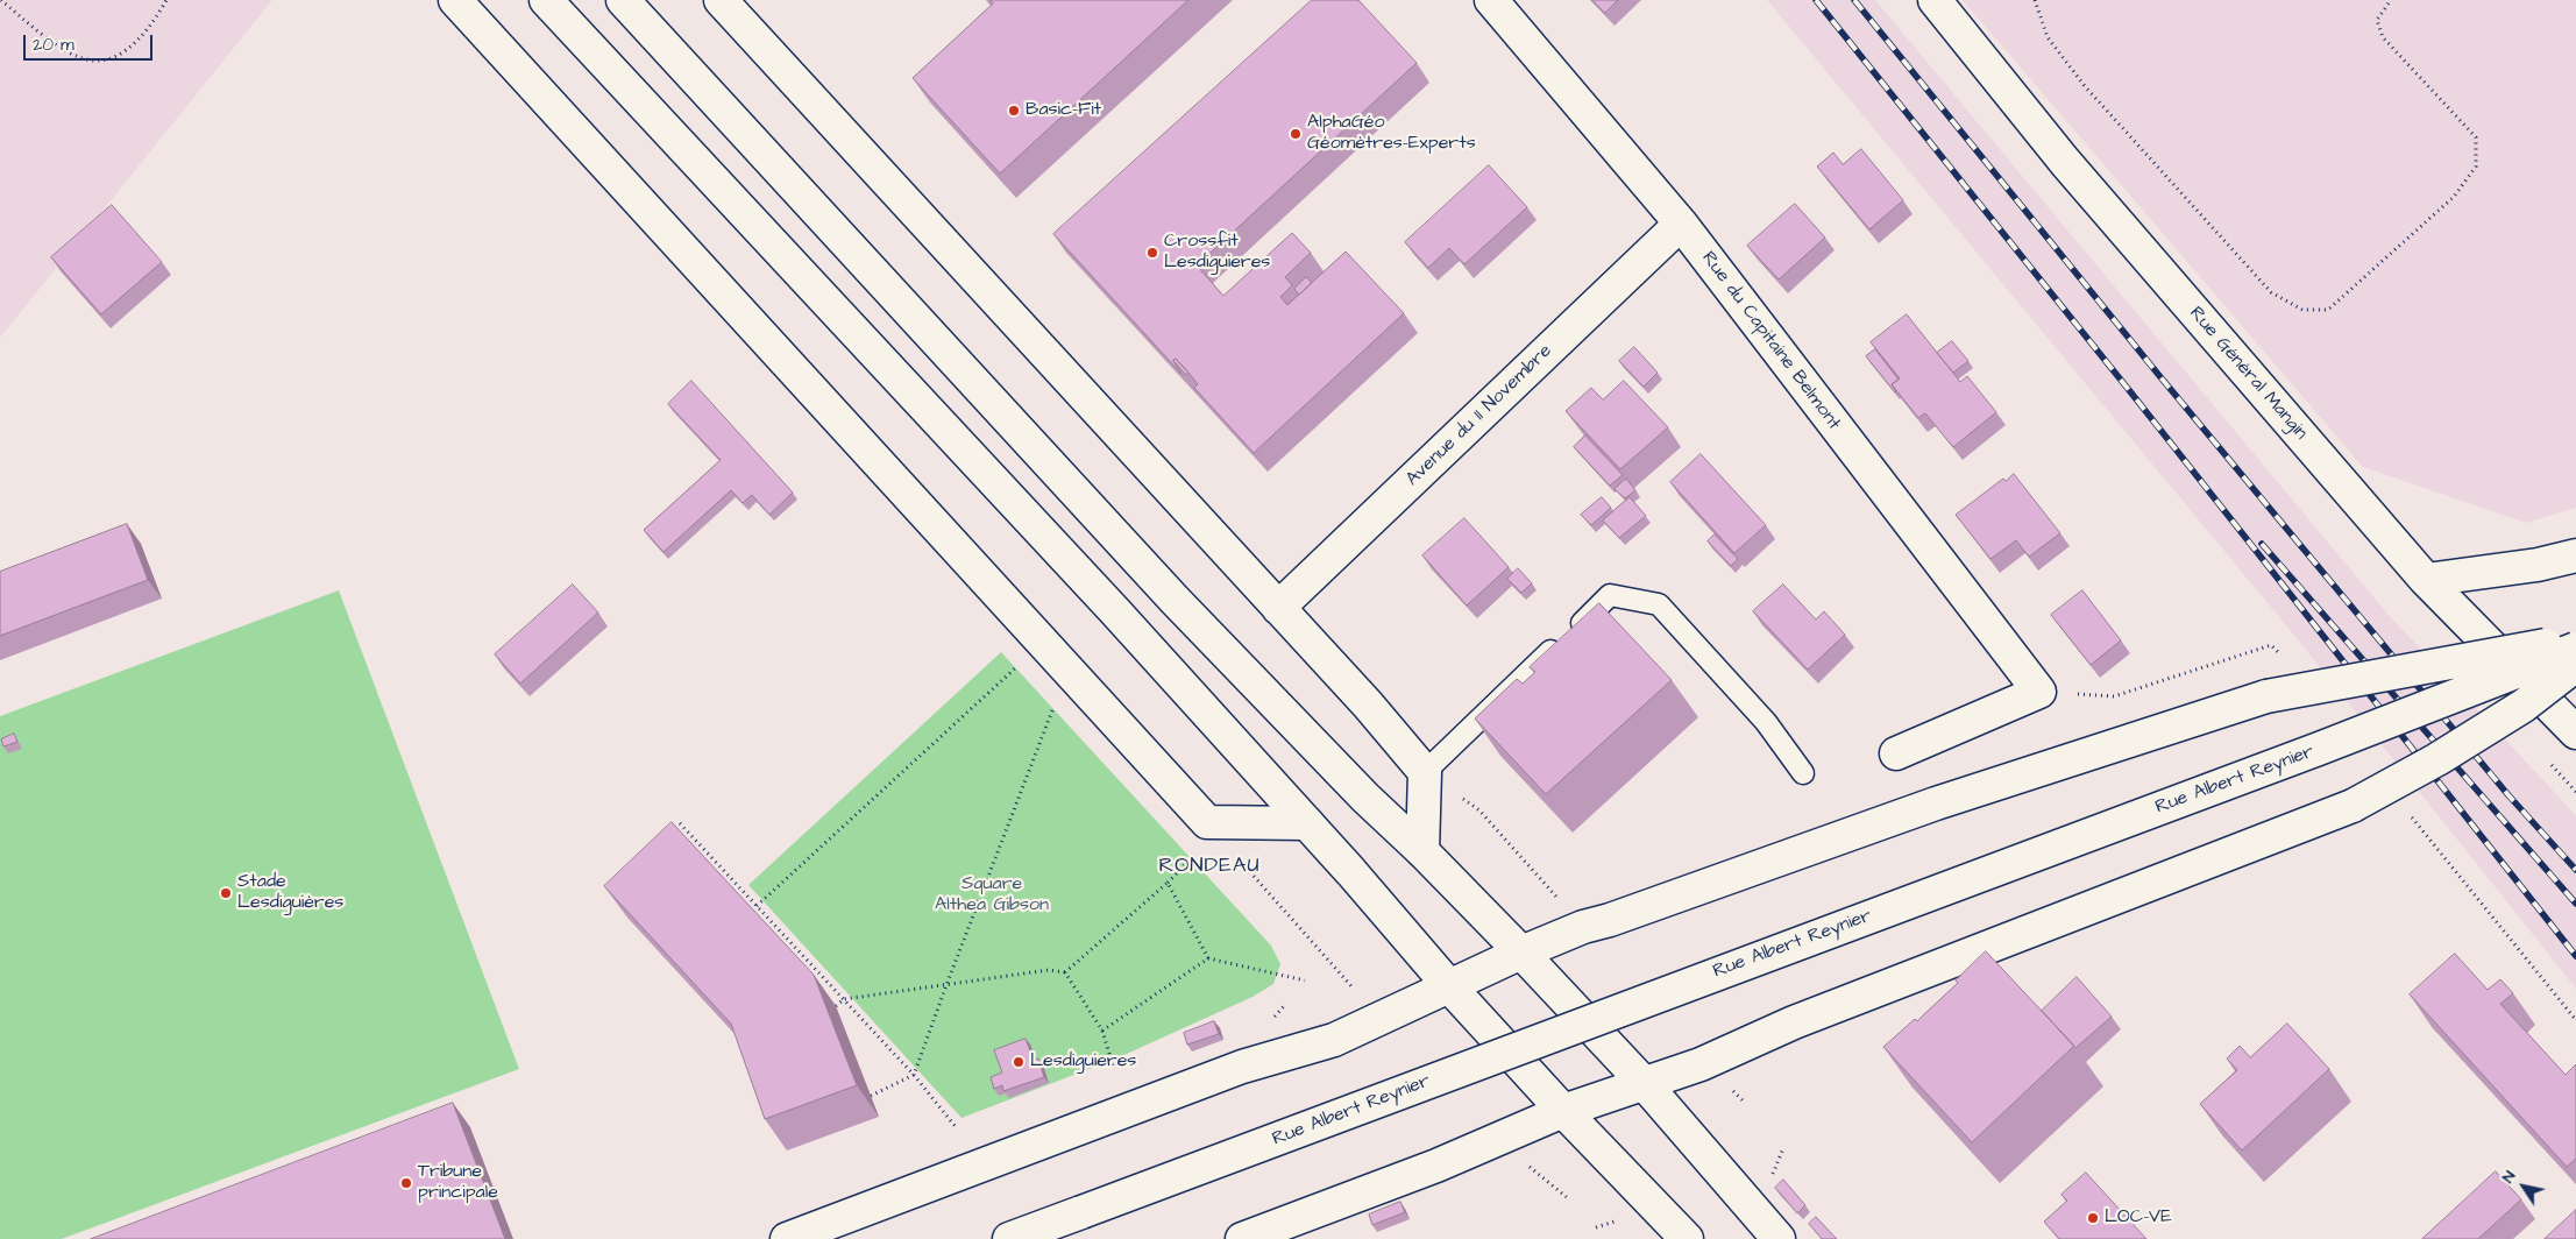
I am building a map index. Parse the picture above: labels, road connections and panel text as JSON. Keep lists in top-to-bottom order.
{
  "streets": {
    "main road": [
      "Rue du Capitaine Belmont",
      "Rue Général Mangin",
      "Avenue du 11 Novembre",
      "Rue Albert Reynier"
    ]
  },
  "crossings": [
    ["Rue du Capitaine Belmont", "Avenue du 11 Novembre"]
  ],
  "districts": ["RONDEAU"],
  "parks": ["Square Althea Gibson"],
  "places": [
    "Basic-Fit",
    "AlphaGéo Géomètres-Experts",
    "Crossfit Lesdiguieres",
    "Stade Lesdiguières",
    "Lesdiguieres",
    "Tribune principale",
    "LOC-VE"
  ],
  "scale_bar": "20 m",
  "north": "top left"
}
